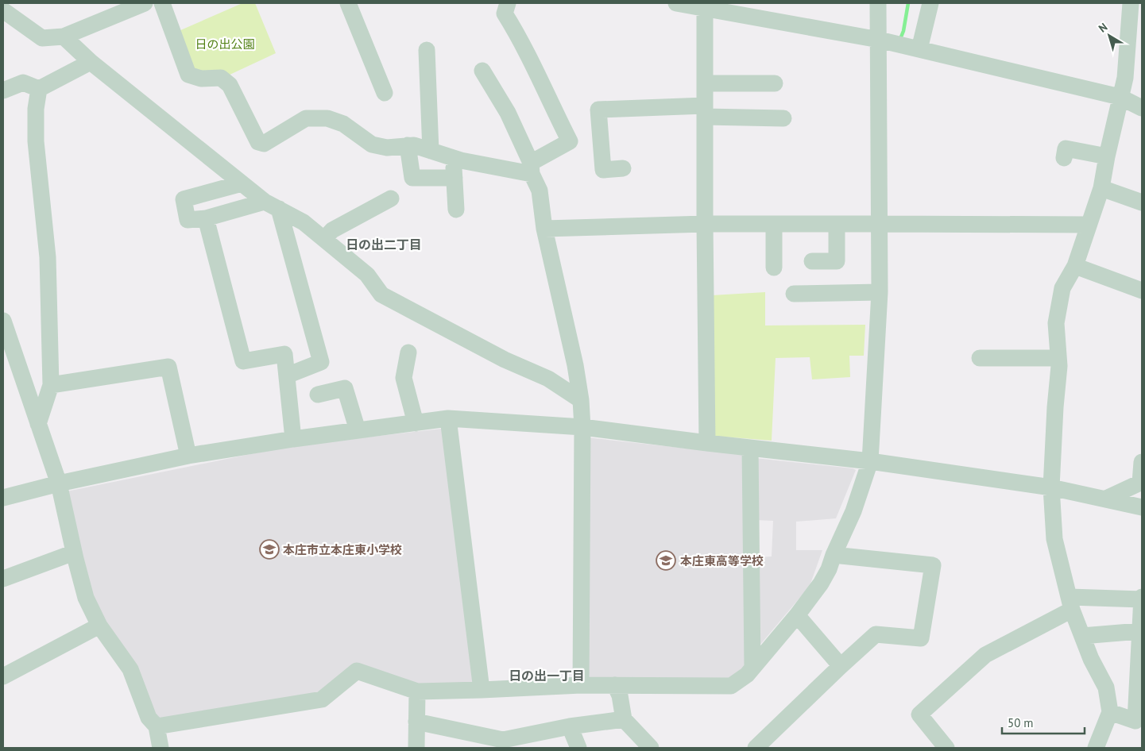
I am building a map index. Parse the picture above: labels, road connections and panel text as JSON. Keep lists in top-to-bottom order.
{
  "districts": ["日の出二丁目", "日の出一丁目"],
  "parks": ["日の出公園"],
  "places": {
    "school or university": ["本庄市立本庄東小学校", "本庄東高等学校"]
  },
  "scale_bar": "50 m",
  "north": "top left"
}
